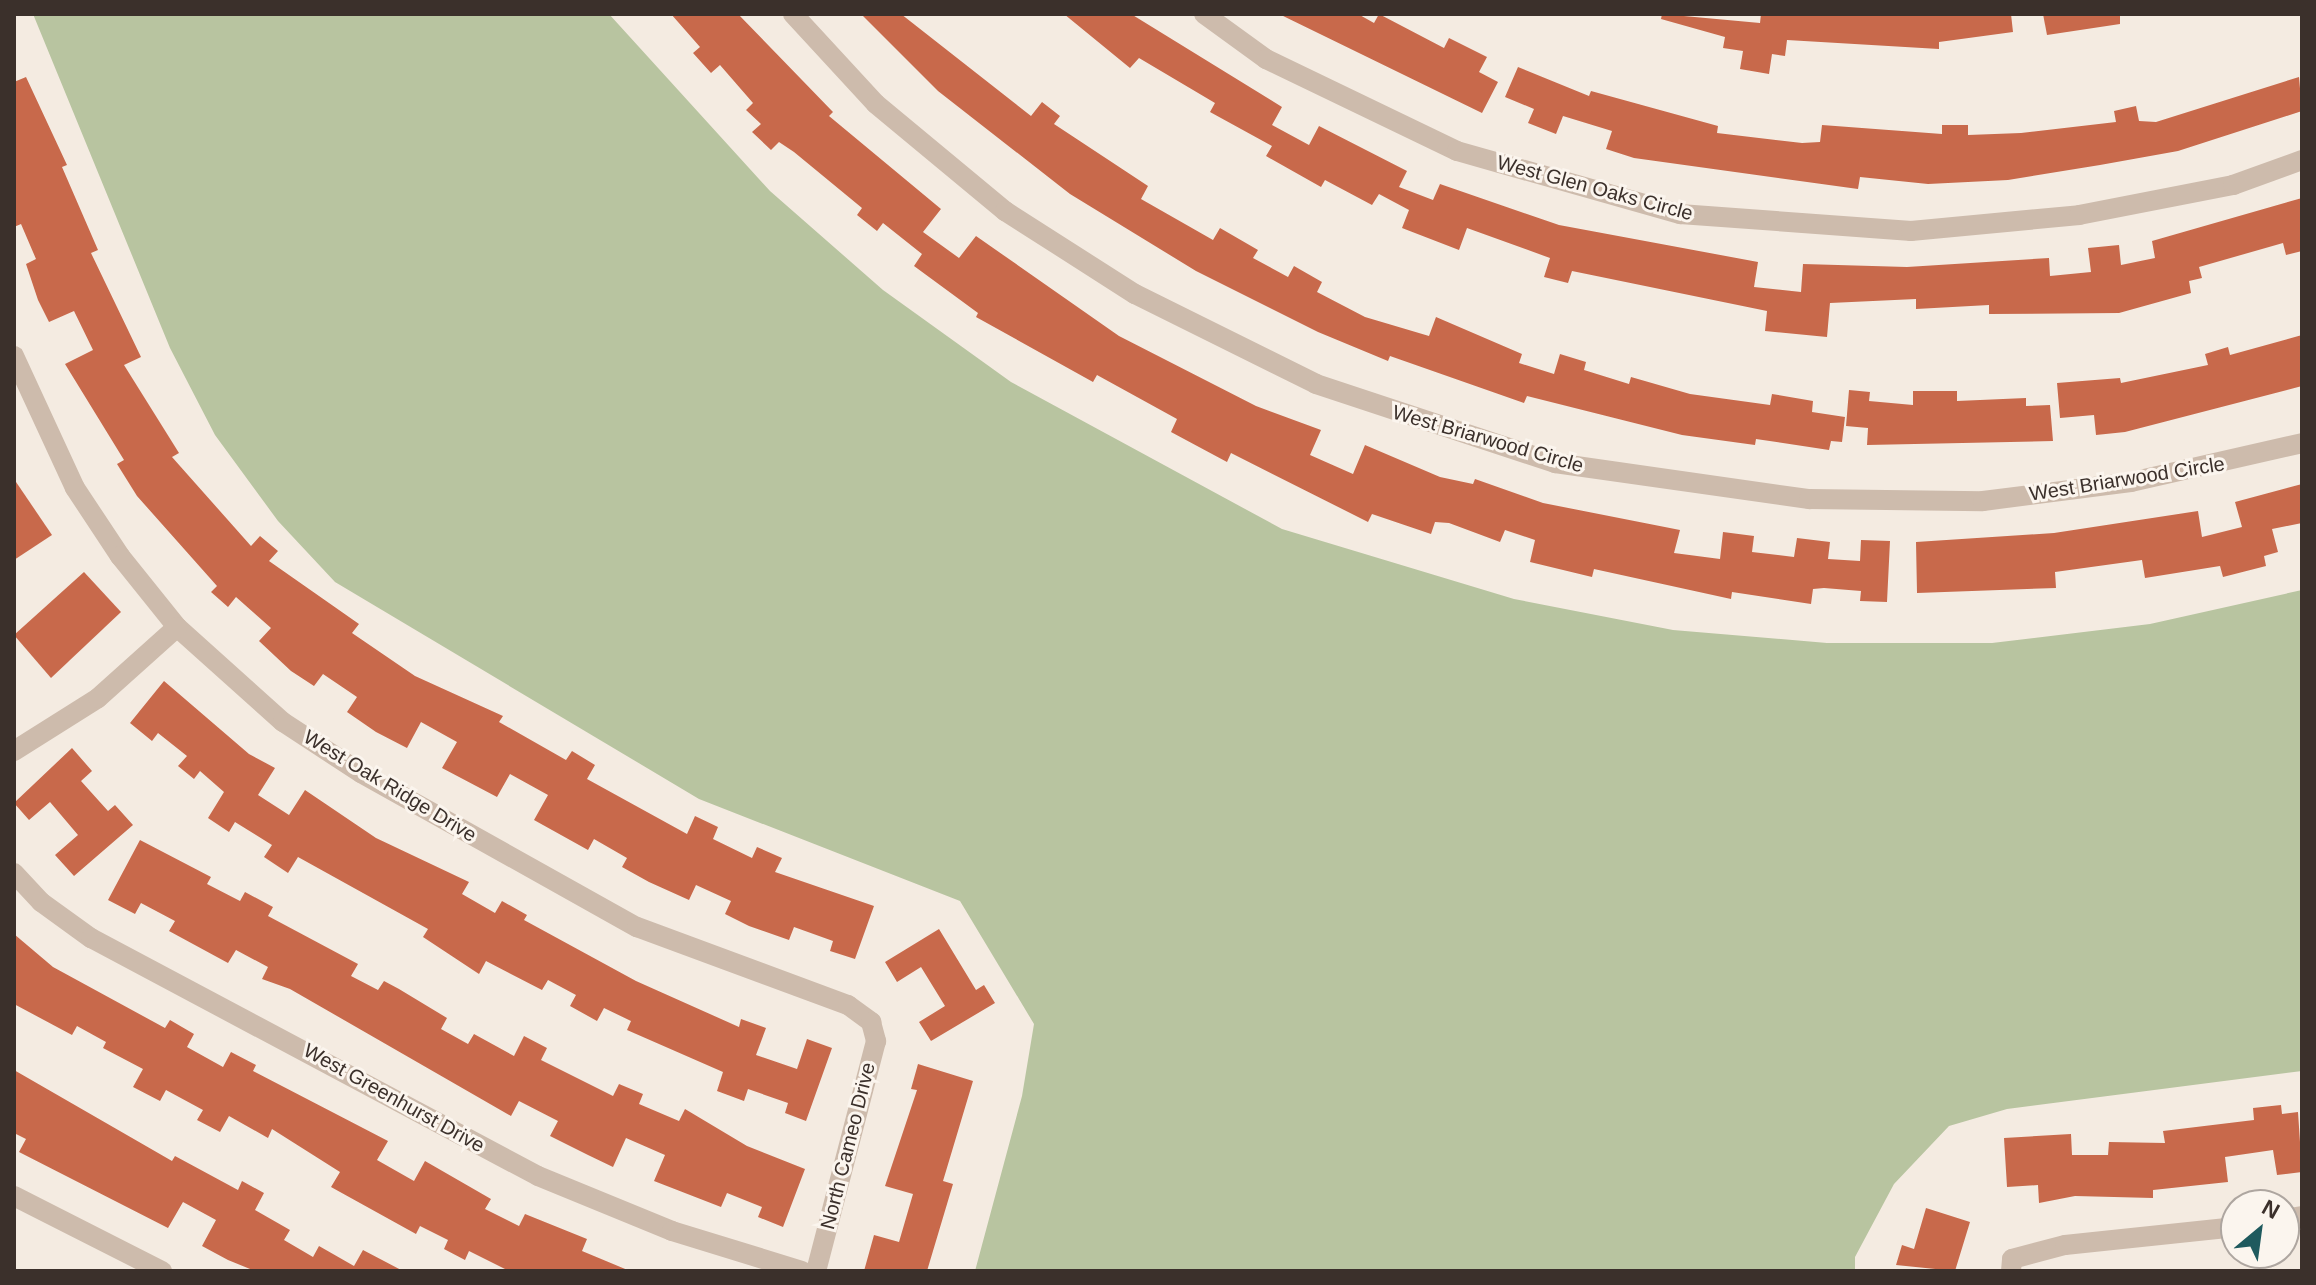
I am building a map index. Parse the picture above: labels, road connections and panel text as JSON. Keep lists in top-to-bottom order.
{
  "streets": {
    "street": [
      "West Glen Oaks Circle",
      "West Briarwood Circle",
      "West Oak Ridge Drive",
      "West Greenhurst Drive",
      "North Cameo Drive"
    ]
  },
  "crossings": [
    ["West Oak Ridge Drive", "North Cameo Drive"]
  ],
  "north": "top right"
}
